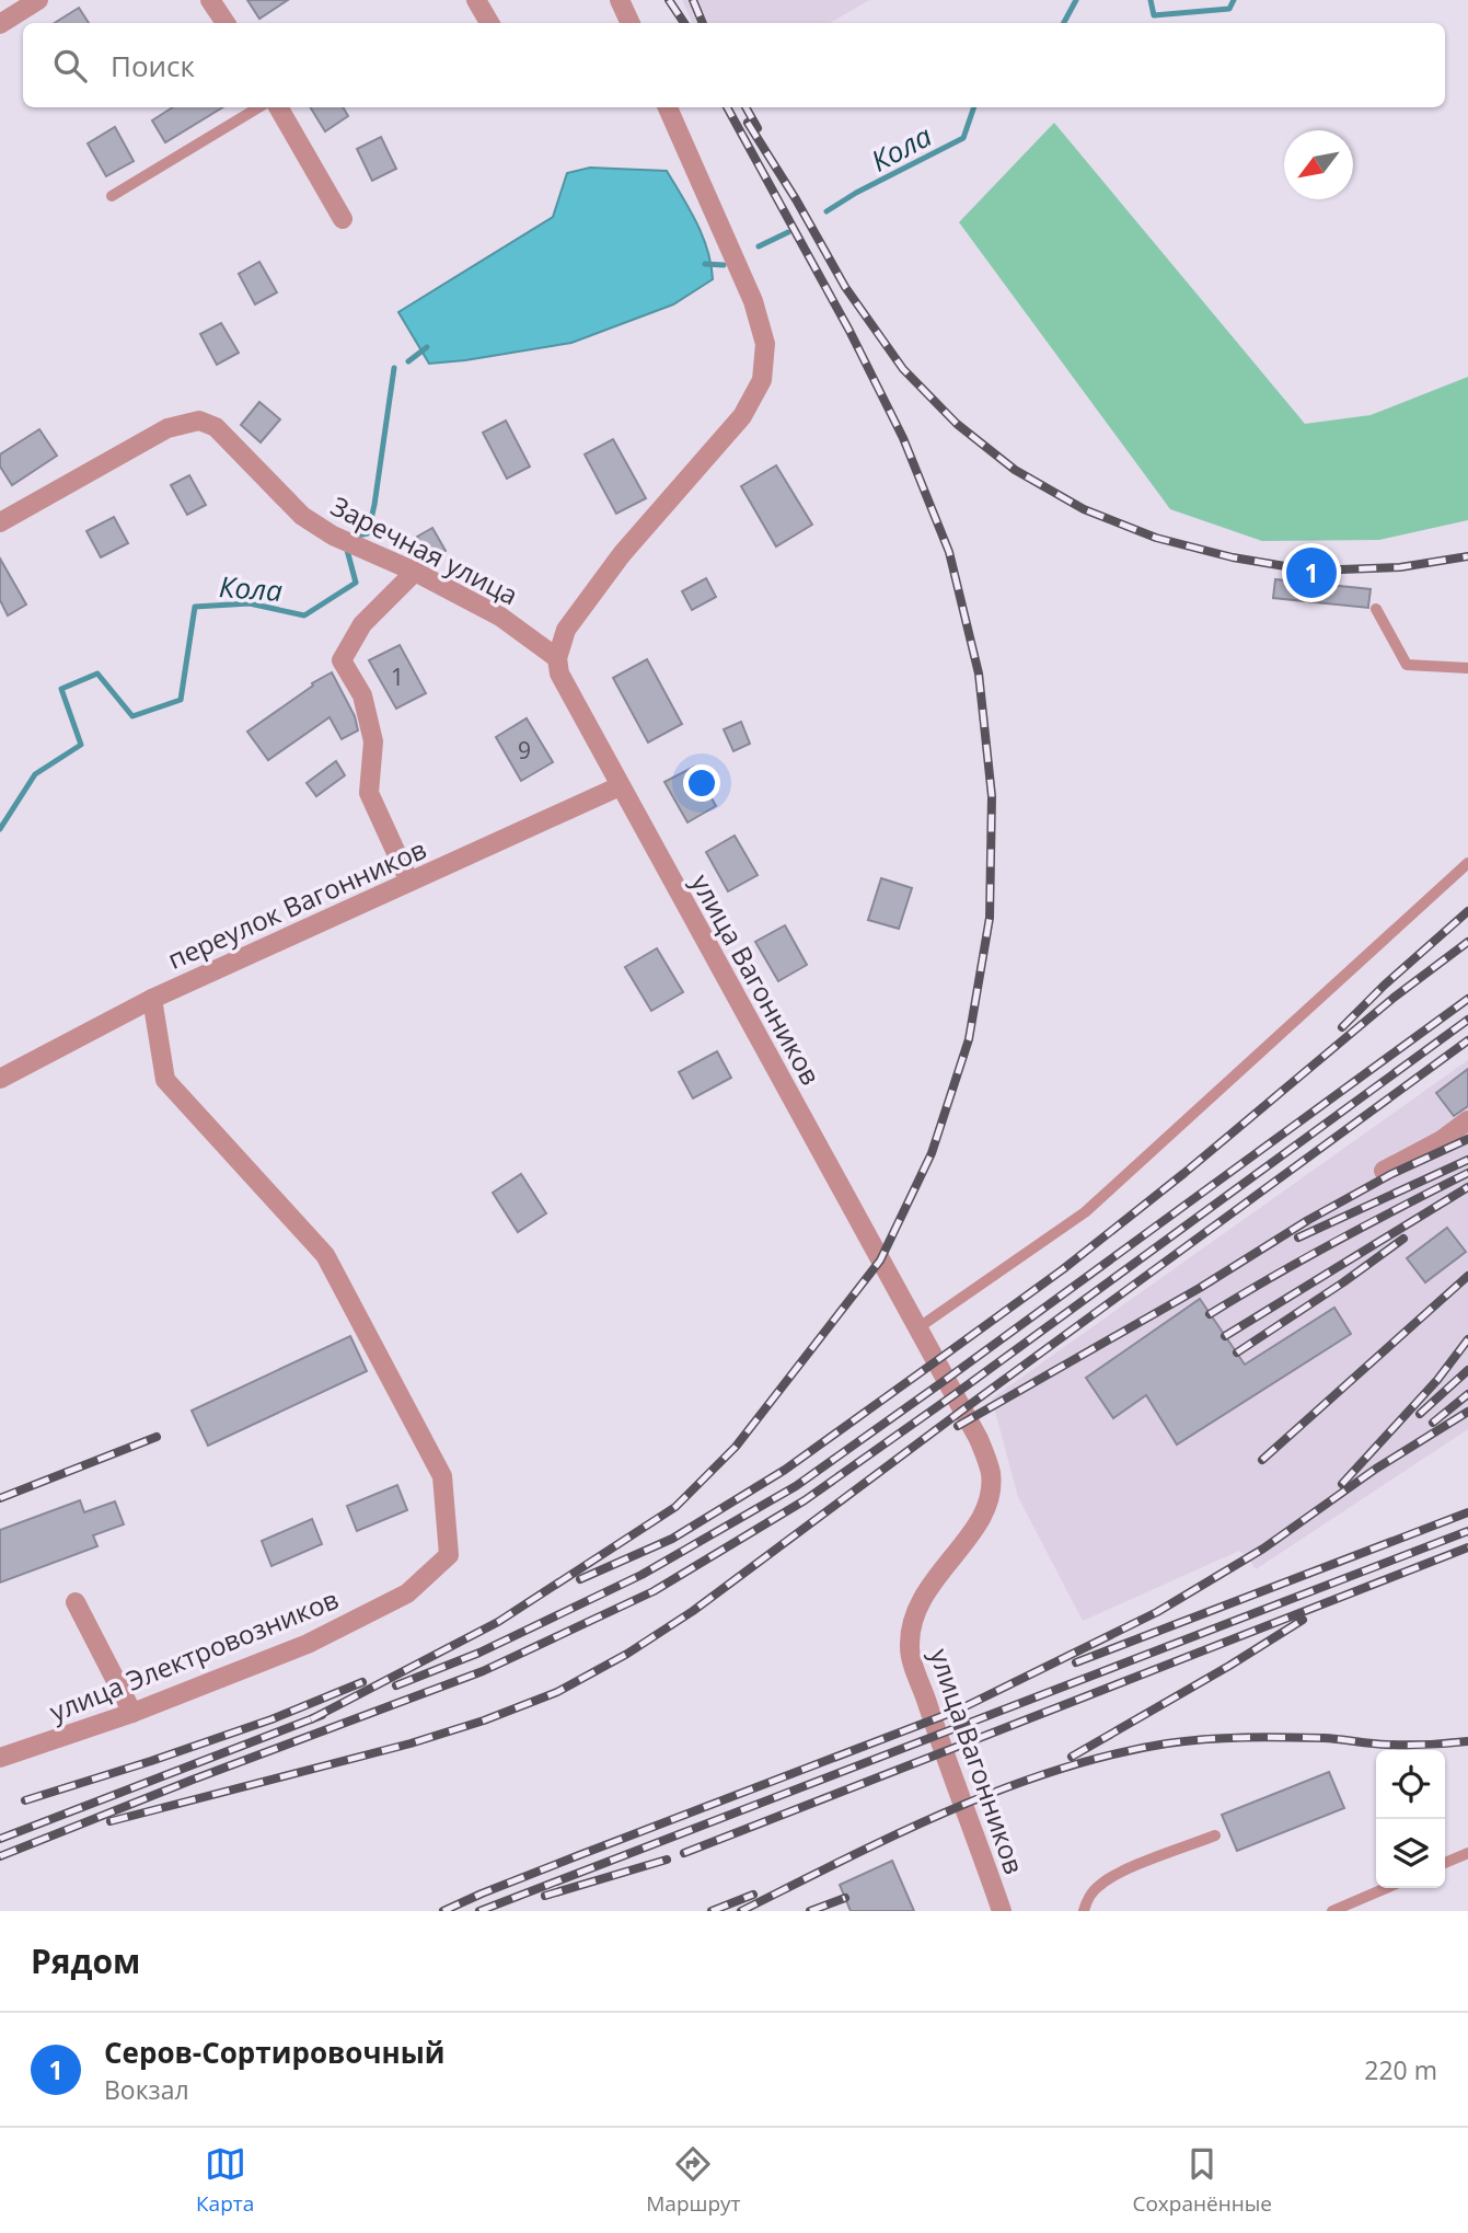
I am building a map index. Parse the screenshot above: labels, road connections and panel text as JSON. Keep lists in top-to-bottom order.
{
  "streets": {
    "street": [
      "Заречная улица",
      "переулок Вагонников",
      "улица Вагонников",
      "улица Электровозников"
    ]
  },
  "crossings": [
    ["Заречная улица", "улица Вагонников"],
    ["переулок Вагонников", "улица Вагонников"],
    ["переулок Вагонников", "улица Электровозников"]
  ],
  "water": ["Кола"],
  "house_numbers": ["1", "9"],
  "north": "bottom left",
  "page": {
    "search": "Поиск",
    "pins": "1",
    "heading": "Рядом",
    "list": [
      {
        "mark": "1",
        "name": "Серов-Сортировочный",
        "note": "Вокзал",
        "value": "220 m"
      }
    ],
    "nav": ["Карта", "Маршрут", "Сохранённые"]
  }
}
